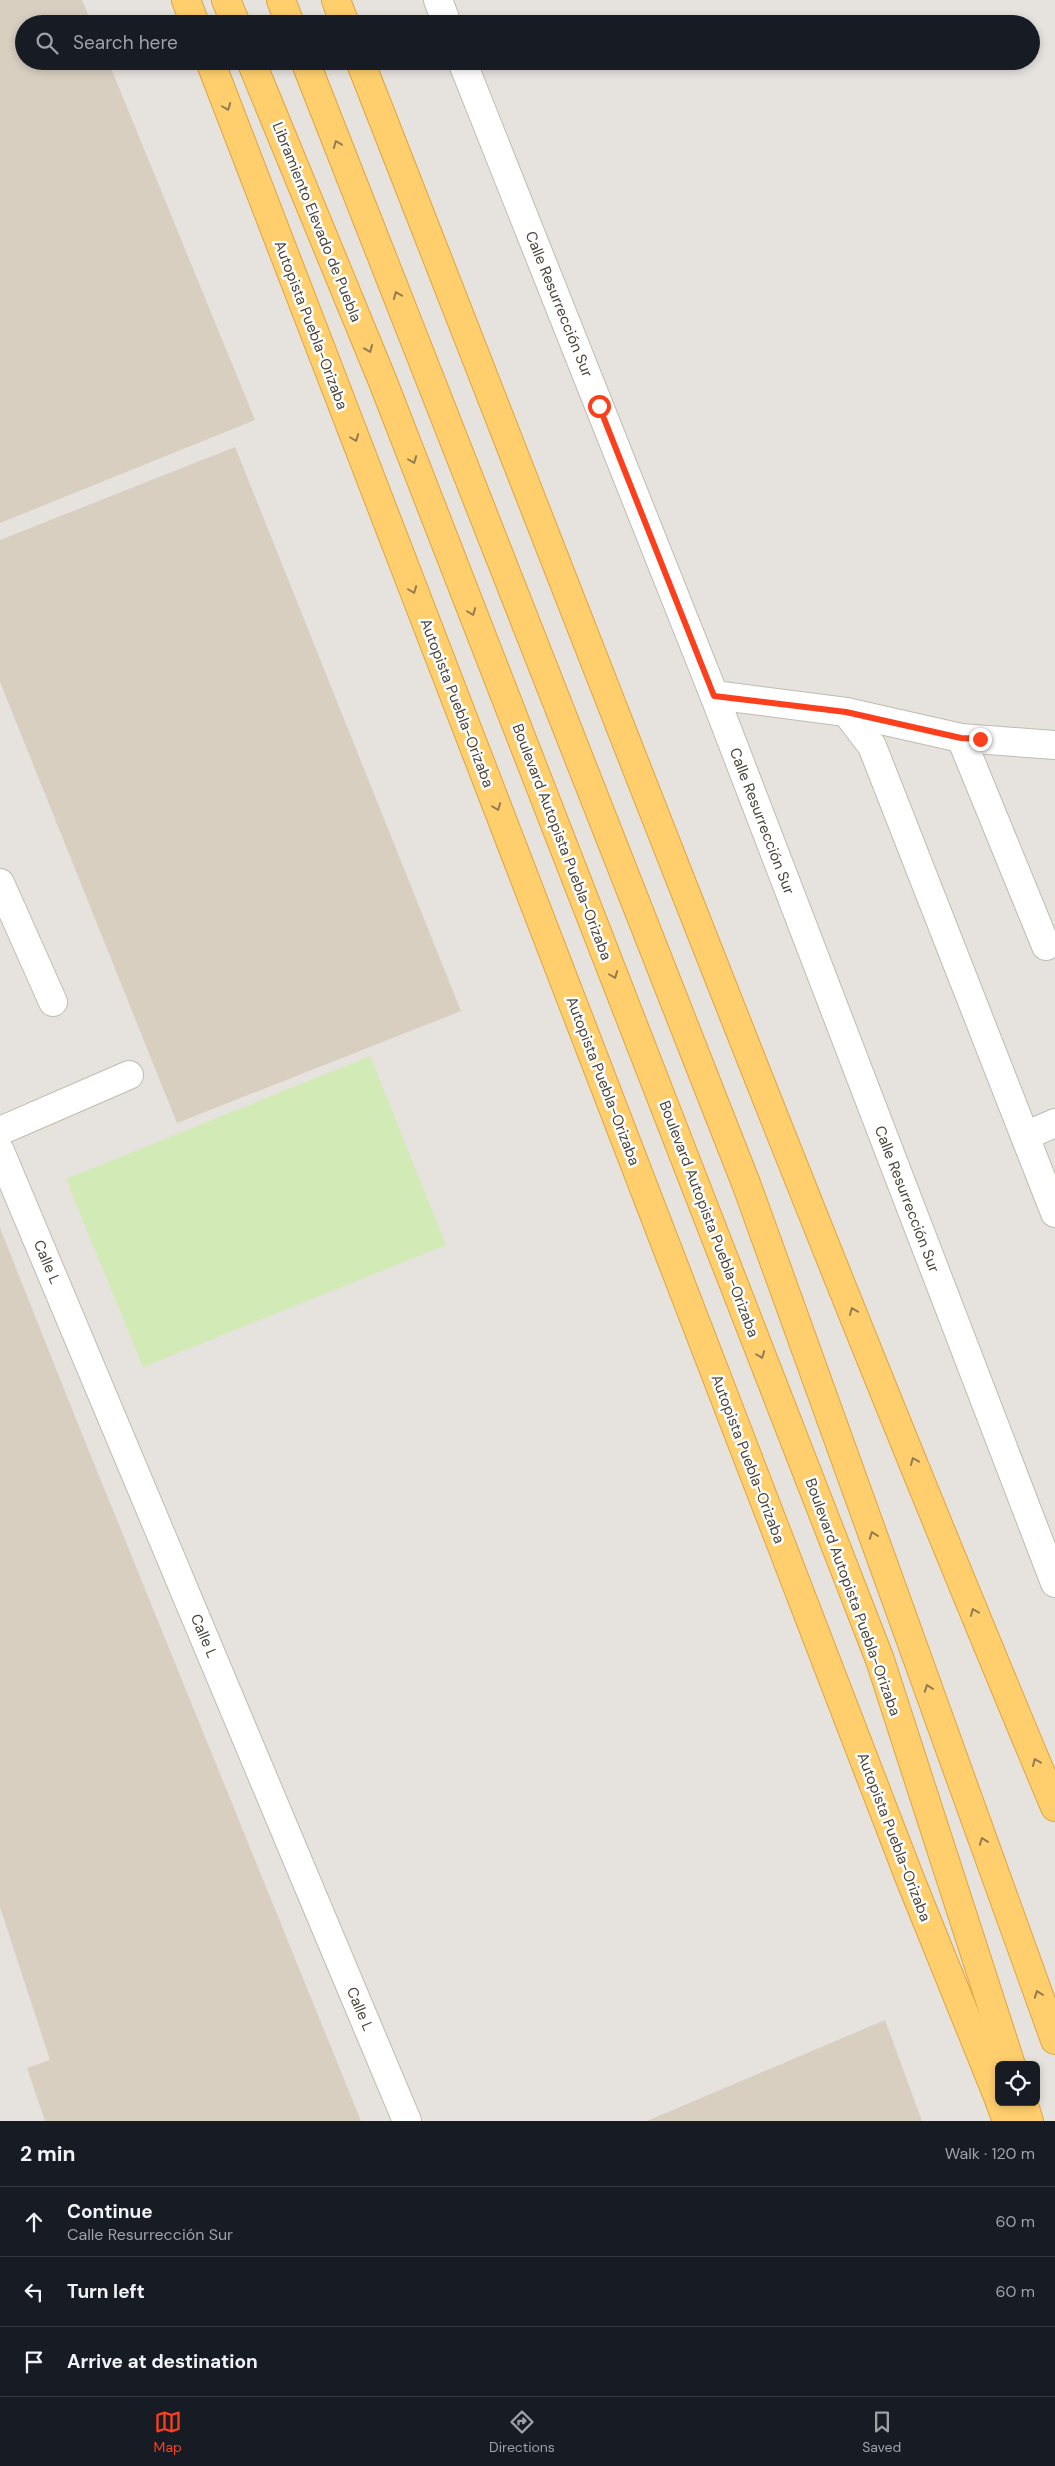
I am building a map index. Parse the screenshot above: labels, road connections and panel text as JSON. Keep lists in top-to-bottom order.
{
  "streets": {
    "highway": ["Libramiento Elevado de Puebla", "Autopista Puebla-Orizaba", "Boulevard Autopista Puebla-Orizaba"],
    "street": ["Calle Resurrección Sur", "Calle L"]
  },
  "crossings": [
    ["Libramiento Elevado de Puebla", "Boulevard Autopista Puebla-Orizaba"]
  ],
  "page": {
    "search": "Search here",
    "heading": ["2 min", "Walk · 120 m"],
    "list": [
      ["Continue", "Calle Resurrección Sur", "60 m"],
      ["Turn left", "60 m"],
      "Arrive at destination"
    ],
    "nav": ["Map", "Directions", "Saved"]
  }
}
